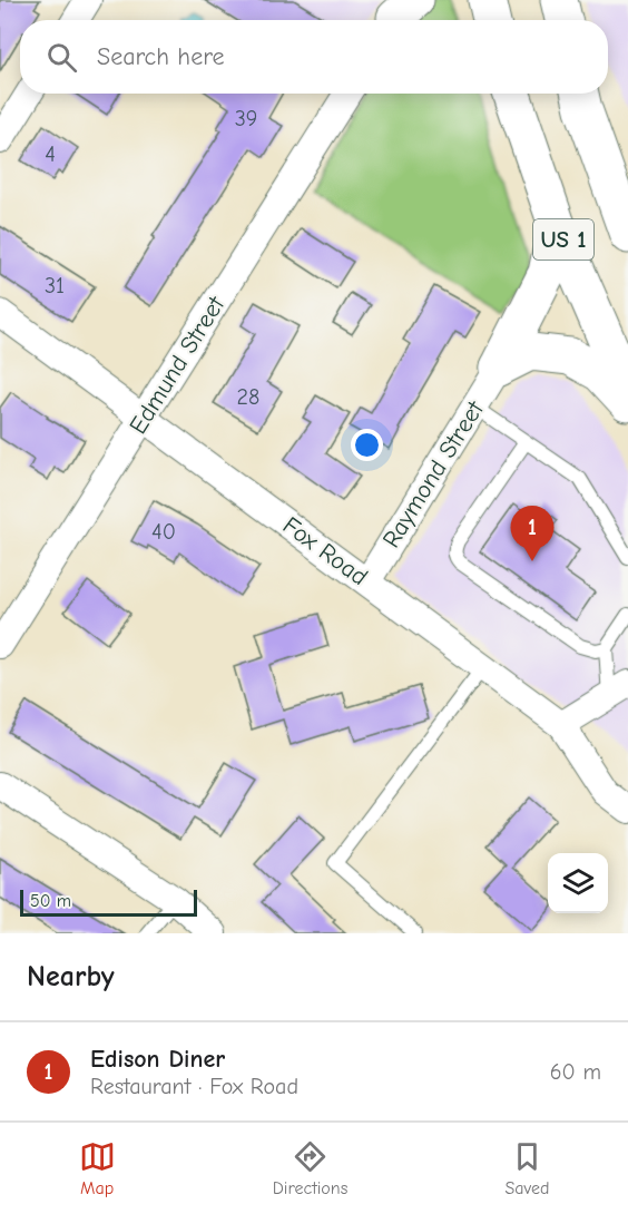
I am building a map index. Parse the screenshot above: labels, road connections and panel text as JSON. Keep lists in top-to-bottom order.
{
  "streets": {
    "highway": ["US 1"],
    "street": ["Edmund Street", "Raymond Street", "Fox Road"]
  },
  "crossings": [
    ["Edmund Street", "Fox Road"],
    ["Raymond Street", "Fox Road"]
  ],
  "house_numbers": [
    "39",
    "4",
    "31",
    "28",
    "40"
  ],
  "scale_bar": "50 m",
  "page": {
    "search": "Search here",
    "pins": "1",
    "scale": "50 m",
    "heading": "Nearby",
    "list": [
      {
        "mark": "1",
        "name": "Edison Diner",
        "note": "Restaurant · Fox Road",
        "value": "60 m"
      }
    ],
    "nav": ["Map", "Directions", "Saved"]
  }
}
